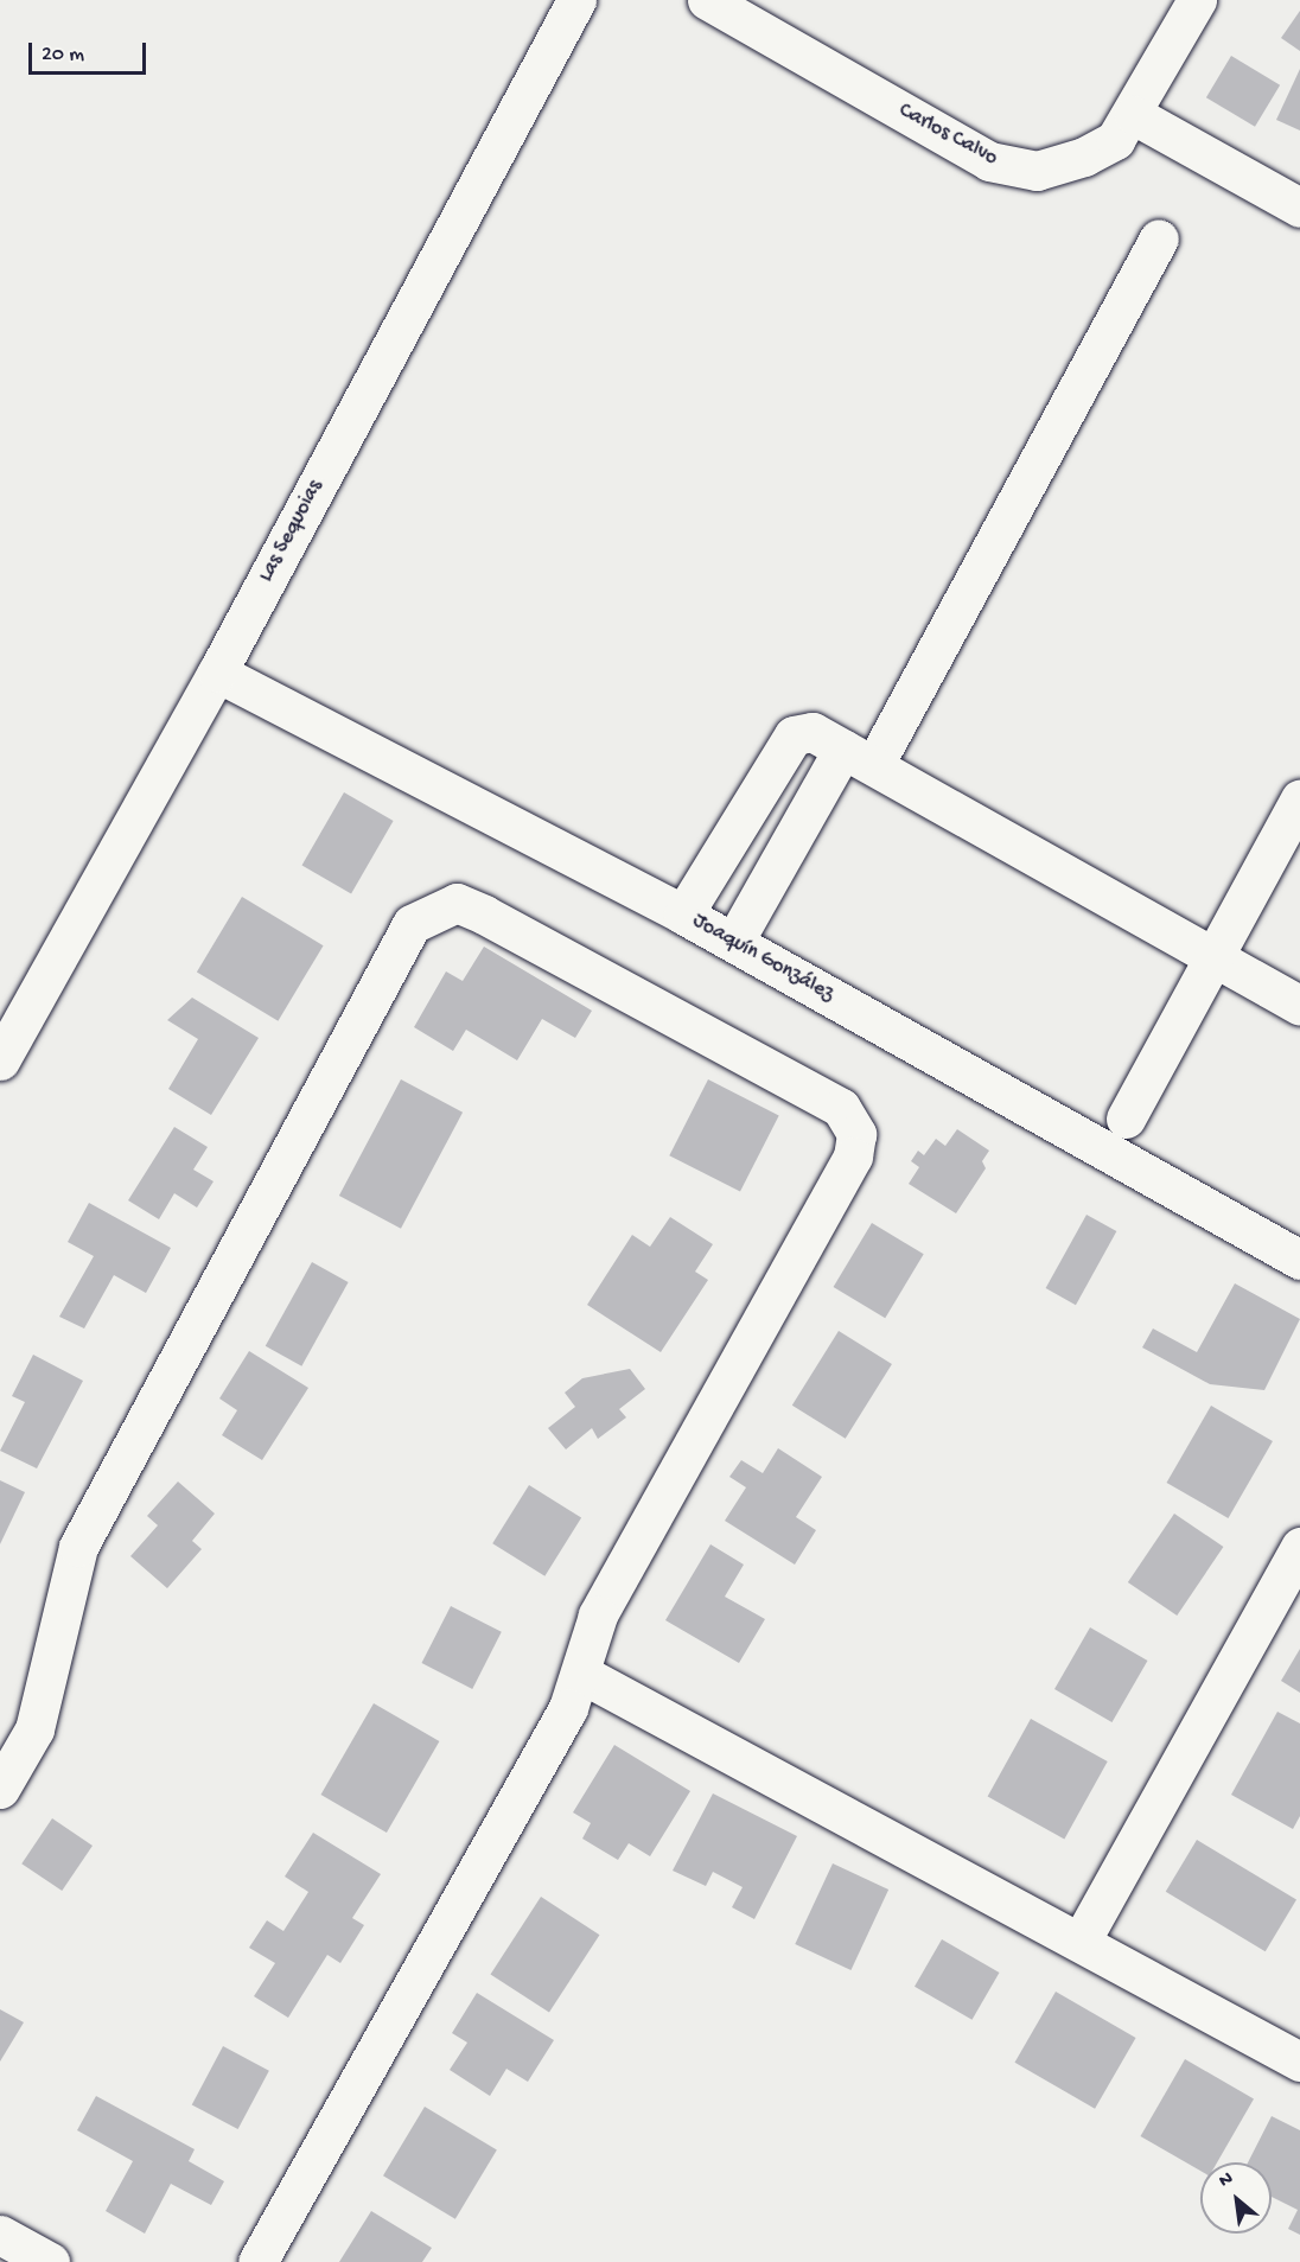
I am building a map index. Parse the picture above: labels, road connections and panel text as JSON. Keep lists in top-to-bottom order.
{
  "streets": {
    "street": ["Carlos Calvo", "Las Sequoias", "Joaquín González"]
  },
  "crossings": [
    ["Las Sequoias", "Joaquín González"]
  ],
  "scale_bar": "20 m",
  "north": "top left"
}
